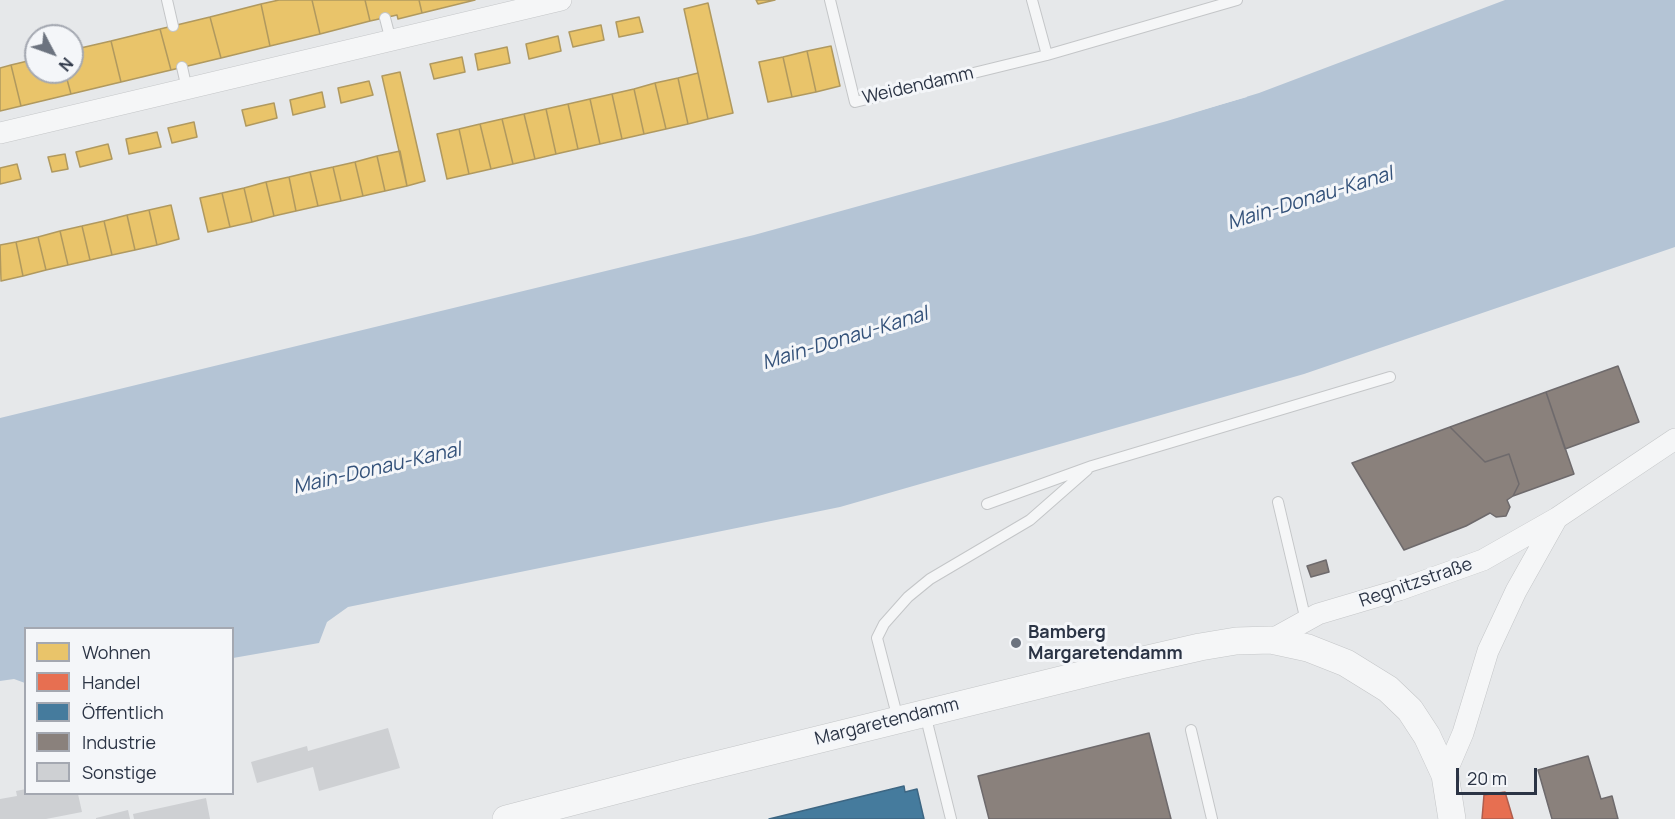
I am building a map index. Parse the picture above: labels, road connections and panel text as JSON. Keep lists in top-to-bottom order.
{
  "streets": {
    "street": ["Regnitzstraße", "Margaretendamm"],
    "lane": ["Weidendamm"]
  },
  "crossings": [
    ["Regnitzstraße", "Margaretendamm"]
  ],
  "water": ["Main-Donau-Kanal"],
  "places": ["Bamberg Margaretendamm"],
  "legend": [
    "Wohnen",
    "Handel",
    "Öffentlich",
    "Industrie",
    "Sonstige"
  ],
  "scale_bar": "20 m",
  "north": "bottom right"
}
